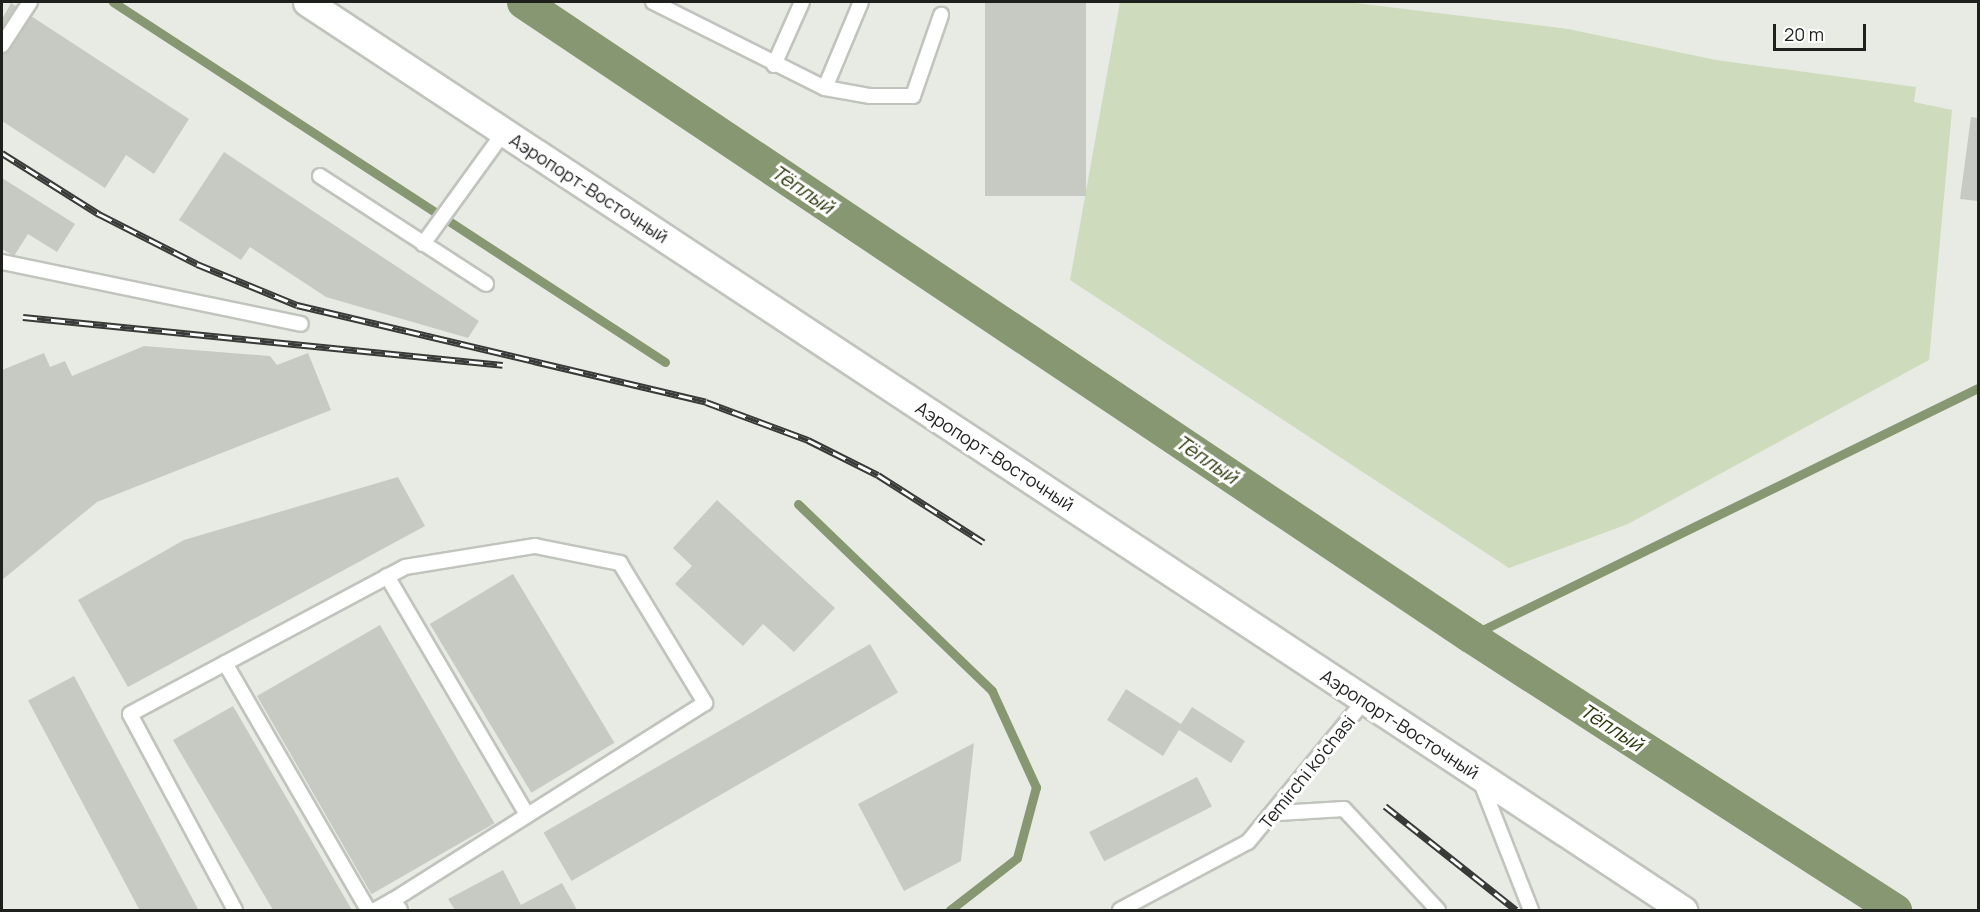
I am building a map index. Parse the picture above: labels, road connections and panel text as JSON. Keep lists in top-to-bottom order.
{
  "streets": {
    "street": ["Аэропорт-Восточный"],
    "lane": ["Temirchi ko'chasi"]
  },
  "crossings": [
    ["Аэропорт-Восточный", "Temirchi ko'chasi"]
  ],
  "water": ["Тёплый"],
  "scale_bar": "20 m"
}
